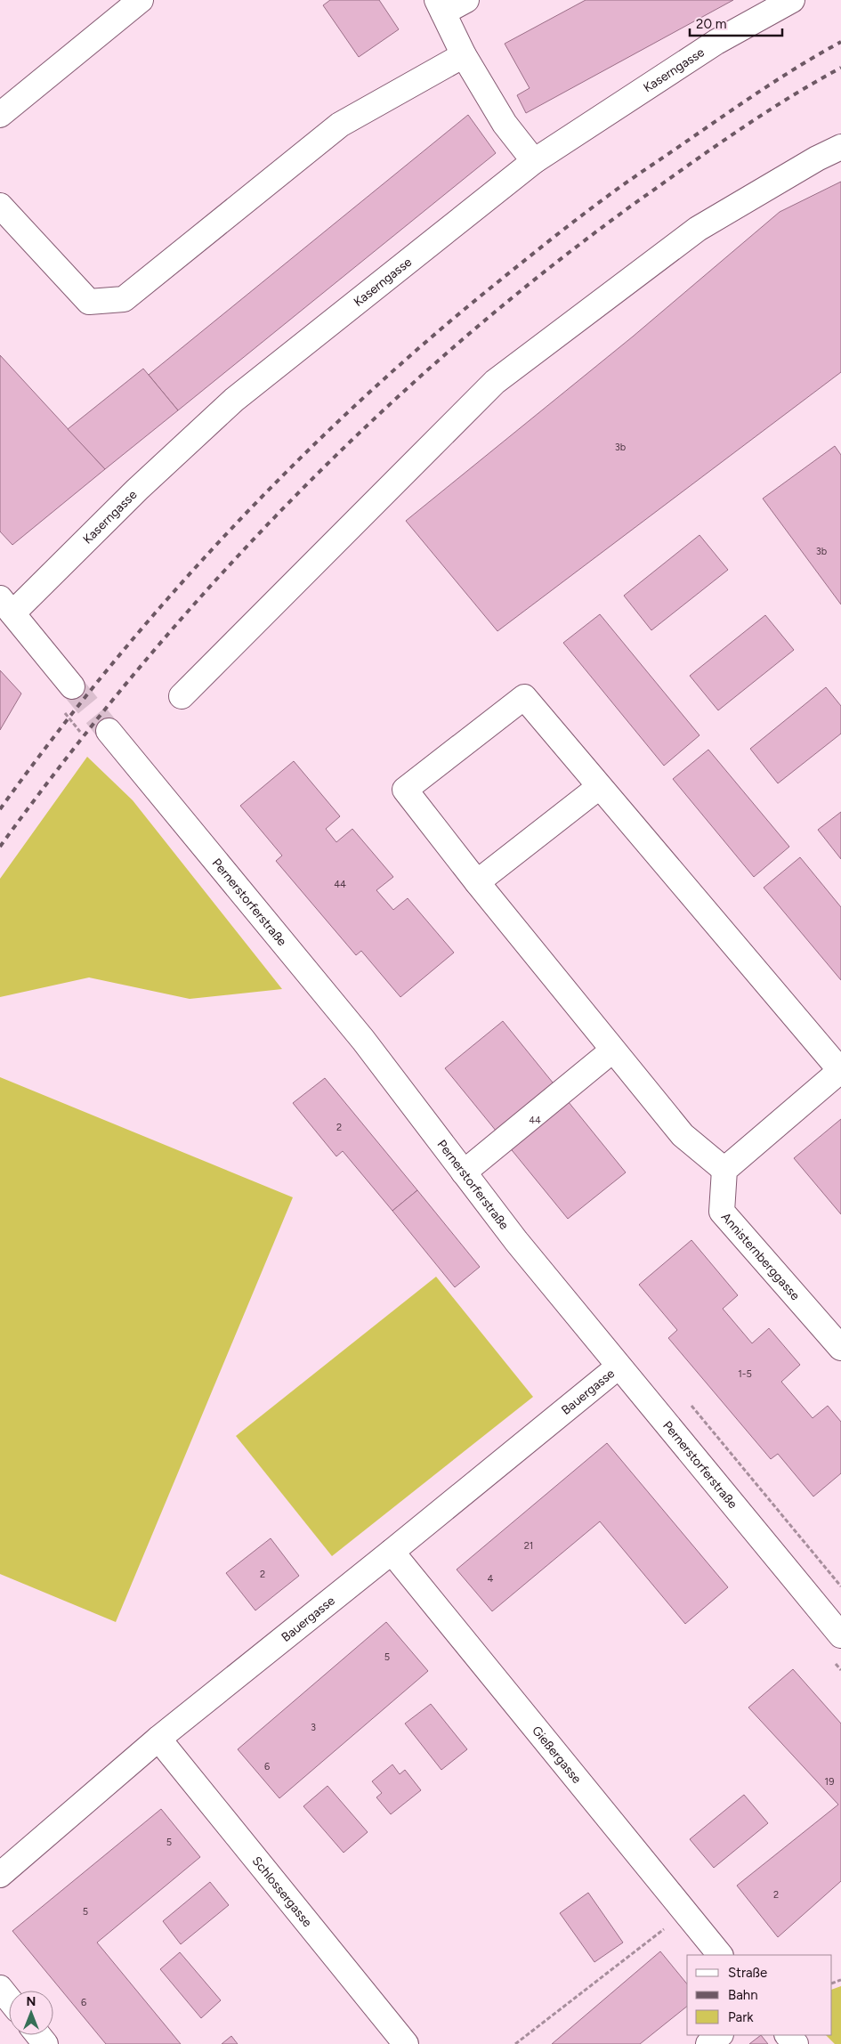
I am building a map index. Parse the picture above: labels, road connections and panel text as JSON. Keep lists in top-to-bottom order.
{
  "streets": {
    "street": [
      "Kaserngasse",
      "Pernerstorferstraße",
      "Annisternberggasse",
      "Bauergasse",
      "Gießergasse",
      "Schlossergasse"
    ]
  },
  "crossings": [
    ["Pernerstorferstraße", "Bauergasse"],
    ["Bauergasse", "Gießergasse"],
    ["Bauergasse", "Schlossergasse"]
  ],
  "house_numbers": [
    "3b",
    "3b",
    "44",
    "44",
    "2",
    "1-5",
    "21",
    "2",
    "4",
    "5",
    "3",
    "6",
    "19",
    "5",
    "2",
    "5",
    "6"
  ],
  "legend": ["Straße", "Bahn", "Park"],
  "scale_bar": "20 m",
  "north": "top"
}
